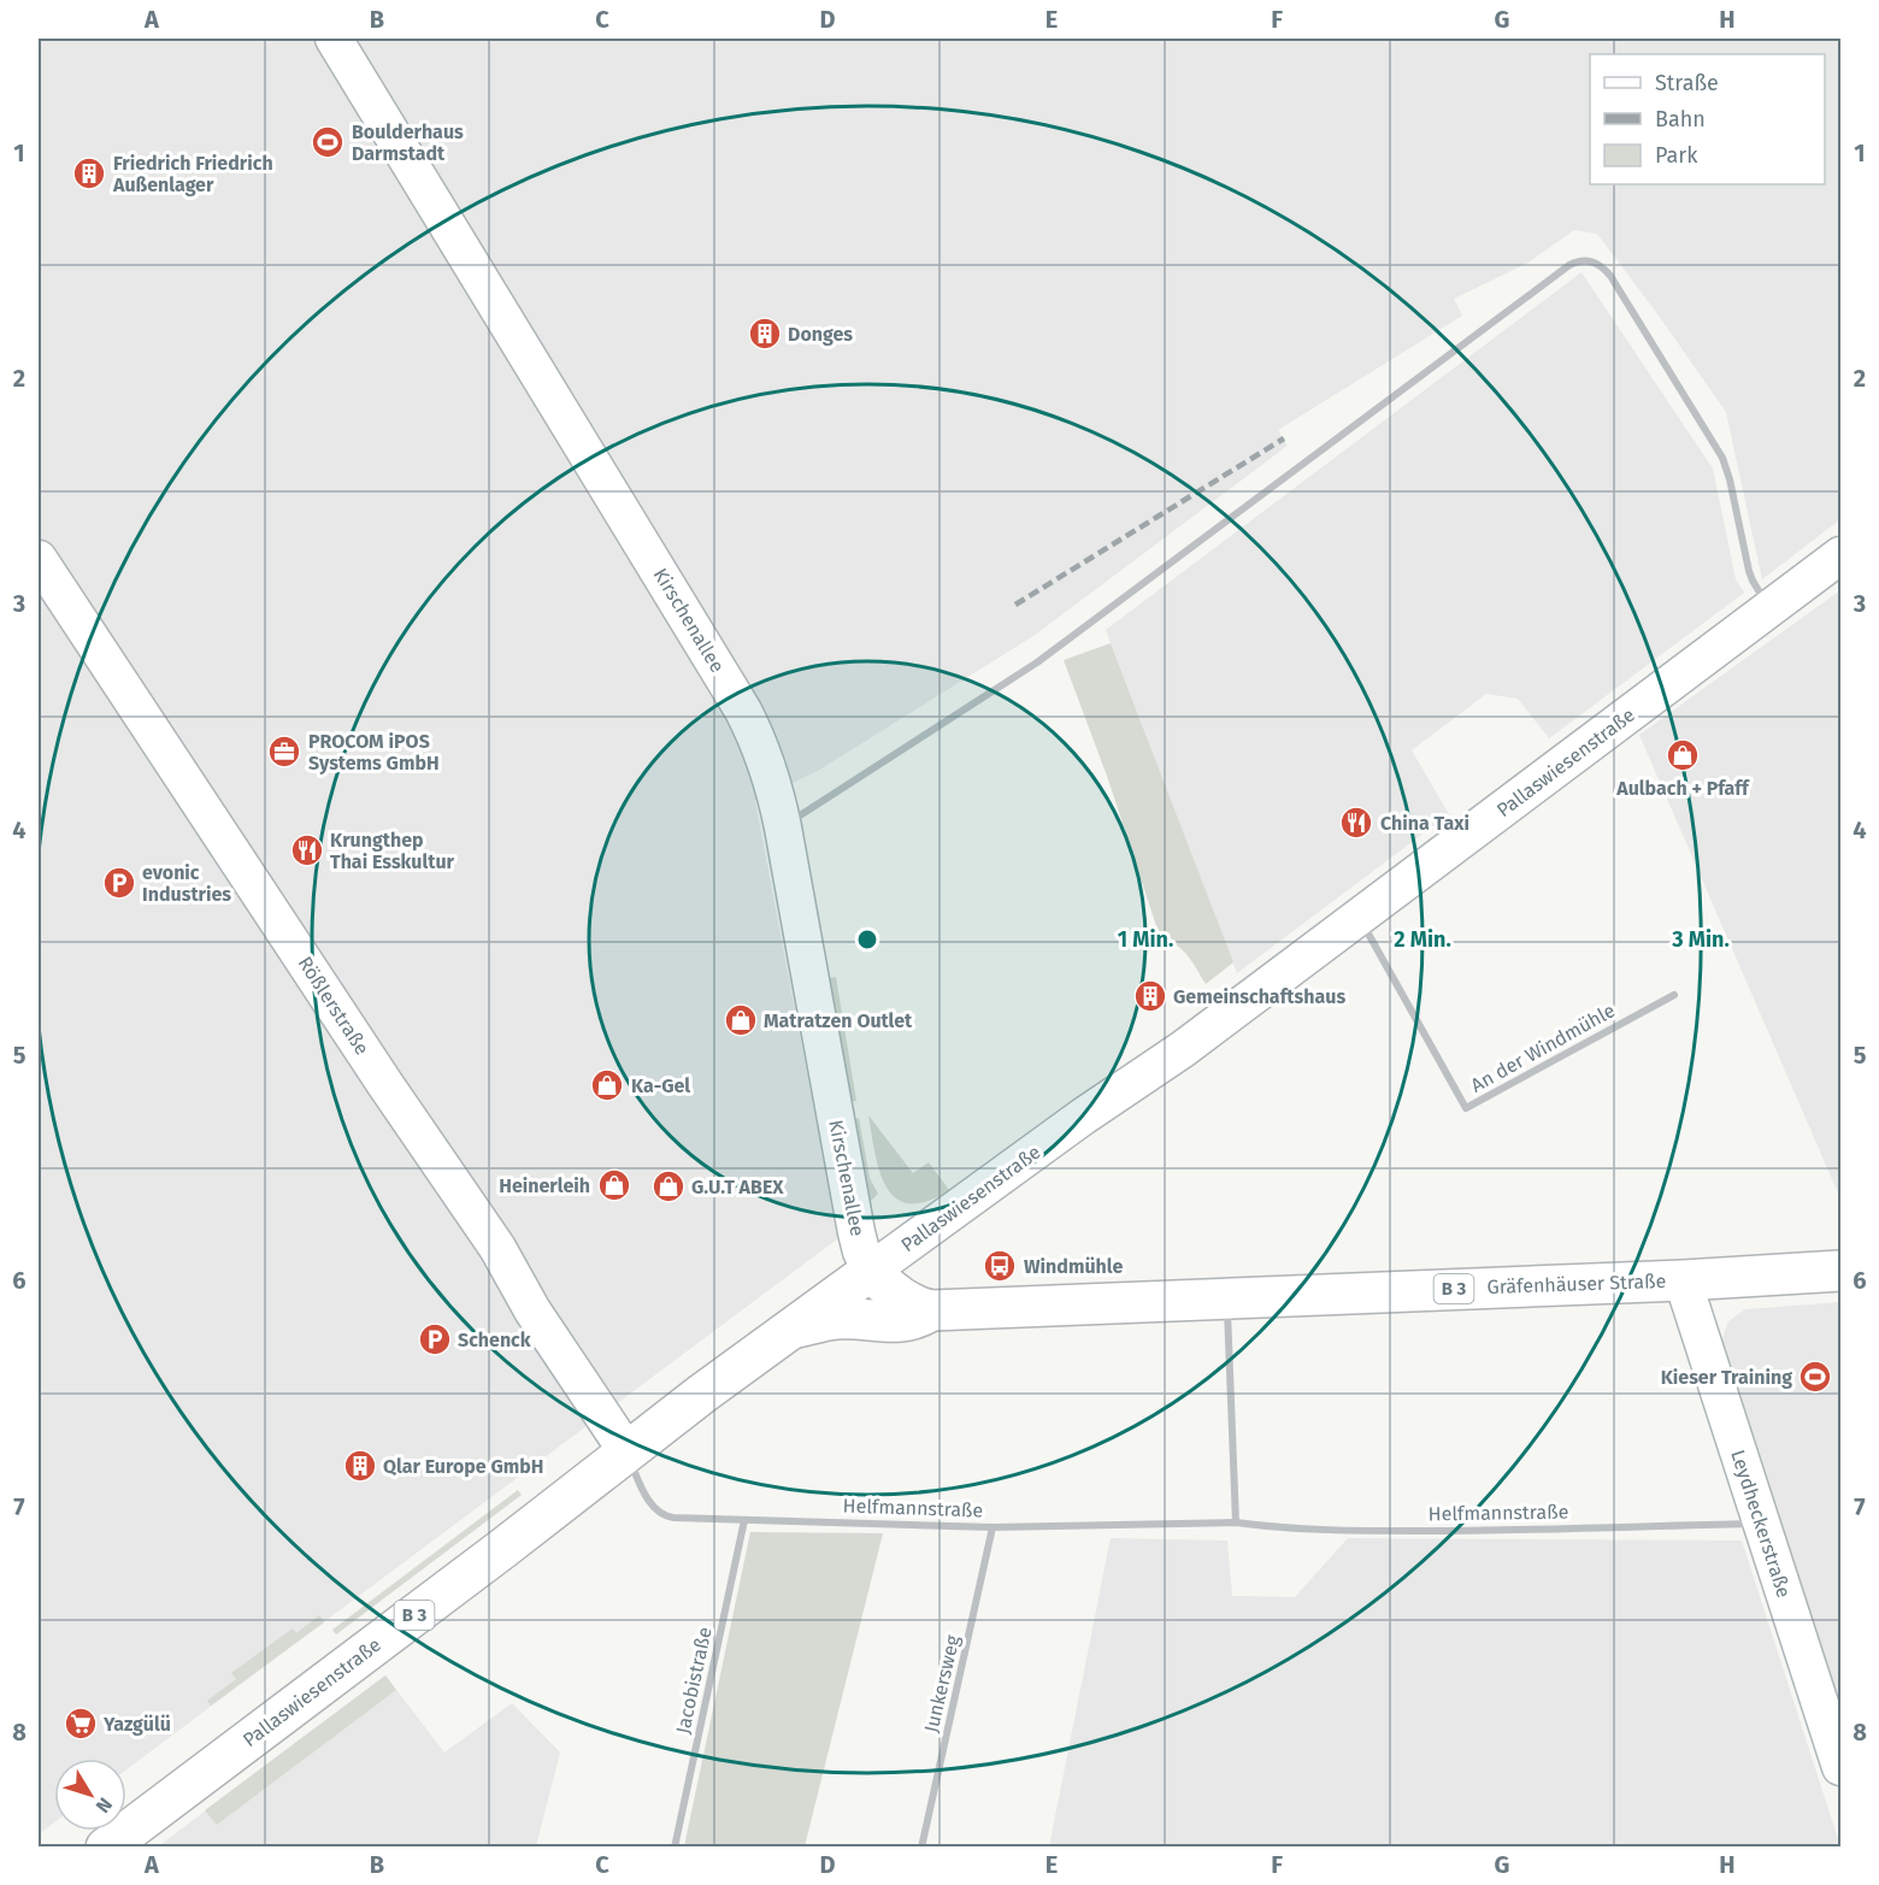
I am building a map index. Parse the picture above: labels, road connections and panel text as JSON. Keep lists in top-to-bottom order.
{
  "streets": {
    "main road": [
      "Kirschenallee",
      "Pallaswiesenstraße",
      "Rößlerstraße",
      "Gräfenhäuser Straße",
      "B 3",
      "Leydheckerstraße"
    ],
    "street": [
      "An der Windmühle",
      "Helfmannstraße",
      "Jacobistraße",
      "Junkersweg"
    ]
  },
  "crossings": [
    ["Kirschenallee", "Pallaswiesenstraße"],
    ["Kirschenallee", "Gräfenhäuser Straße"],
    ["Pallaswiesenstraße", "Rößlerstraße"],
    ["Pallaswiesenstraße", "An der Windmühle"],
    ["Pallaswiesenstraße", "Gräfenhäuser Straße"],
    ["Pallaswiesenstraße", "Helfmannstraße"],
    ["Rößlerstraße", "Helfmannstraße"],
    ["Gräfenhäuser Straße", "Leydheckerstraße"],
    ["Helfmannstraße", "Leydheckerstraße"],
    ["Helfmannstraße", "Jacobistraße"],
    ["Helfmannstraße", "Junkersweg"]
  ],
  "places": {
    "sports": ["Boulderhaus Darmstadt", "Kieser Training"],
    "building": [
      "Friedrich Friedrich Außenlager",
      "Donges",
      "Gemeinschaftshaus",
      "Qlar Europe GmbH"
    ],
    "office": ["PROCOM iPOS Systems GmbH"],
    "shop": [
      "Aulbach + Pfaff",
      "Matratzen Outlet",
      "Ka-Gel",
      "Heinerleih",
      "G.U.T ABEX"
    ],
    "restaurant": ["China Taxi", "Krungthep Thai Esskultur"],
    "parking": ["evonic Industries", "Schenck"],
    "bus stop": ["Windmühle"],
    "supermarket": ["Yazgülü"]
  },
  "legend": ["Straße", "Bahn", "Park"],
  "north": "bottom right",
  "grid": {
    "columns": [
      "A",
      "B",
      "C",
      "D",
      "E",
      "F",
      "G",
      "H"
    ],
    "rows": [
      "1",
      "2",
      "3",
      "4",
      "5",
      "6",
      "7",
      "8"
    ]
  },
  "rings": ["1 Min.", "2 Min.", "3 Min."]
}
